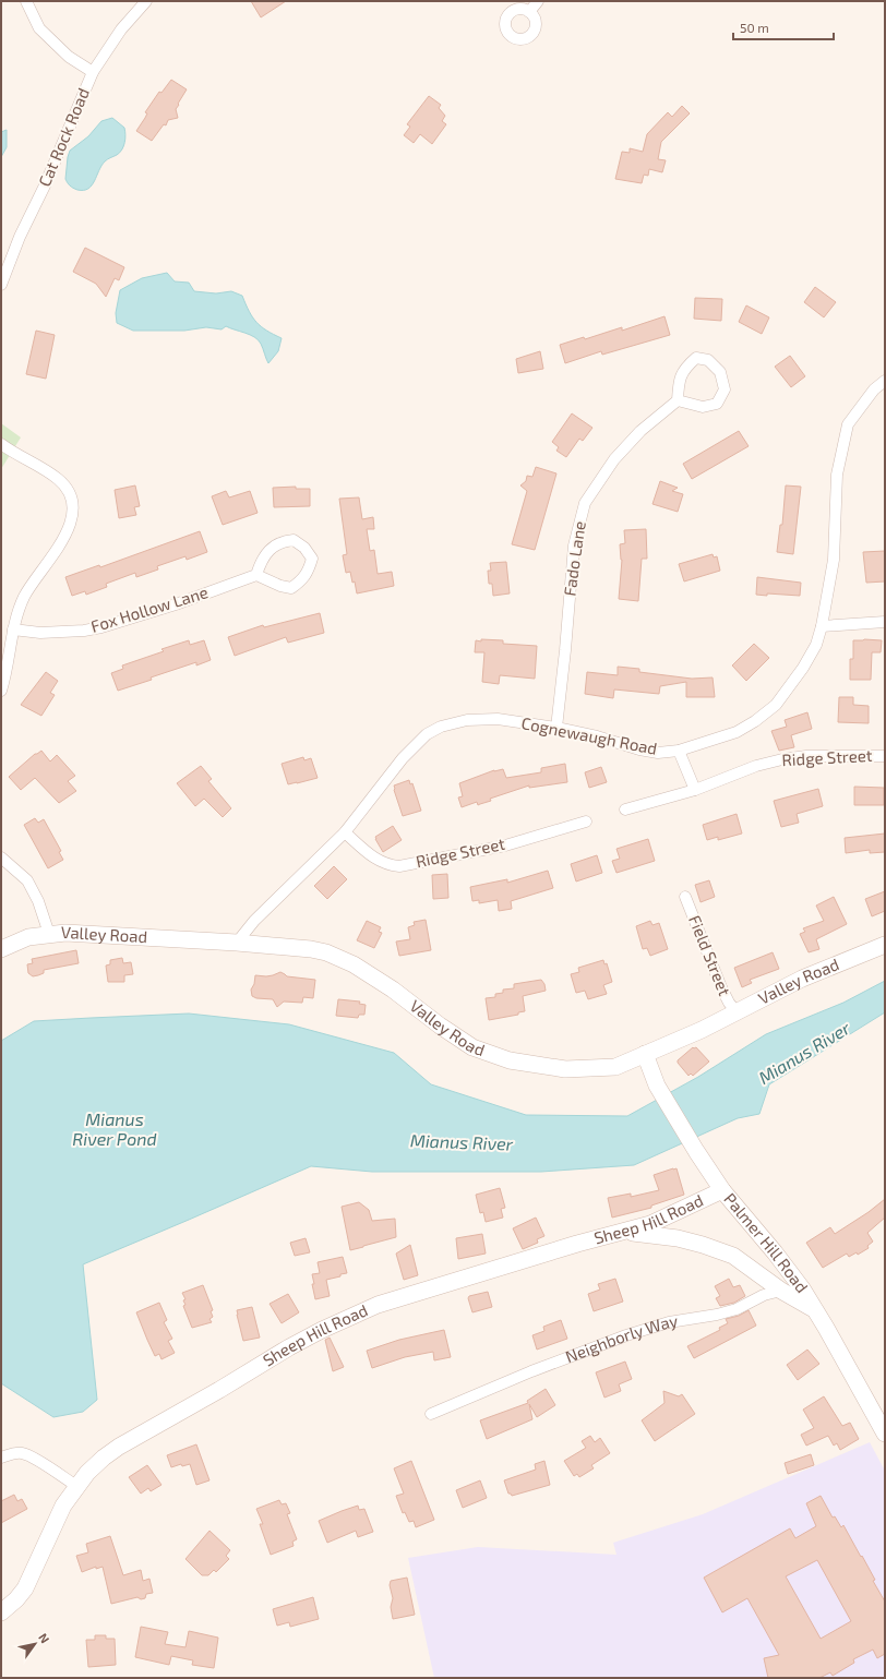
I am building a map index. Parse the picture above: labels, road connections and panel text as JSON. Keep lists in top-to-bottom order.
{
  "streets": {
    "street": [
      "Cat Rock Road",
      "Fado Lane",
      "Fox Hollow Lane",
      "Cognewaugh Road",
      "Ridge Street",
      "Valley Road",
      "Field Street",
      "Sheep Hill Road",
      "Palmer Hill Road",
      "Neighborly Way"
    ]
  },
  "crossings": [
    ["Fado Lane", "Cognewaugh Road"],
    ["Cognewaugh Road", "Ridge Street"],
    ["Cognewaugh Road", "Valley Road"],
    ["Valley Road", "Field Street"],
    ["Valley Road", "Palmer Hill Road"],
    ["Sheep Hill Road", "Palmer Hill Road"]
  ],
  "water": ["Mianus River", "Mianus River Pond"],
  "scale_bar": "50 m",
  "north": "top right"
}
